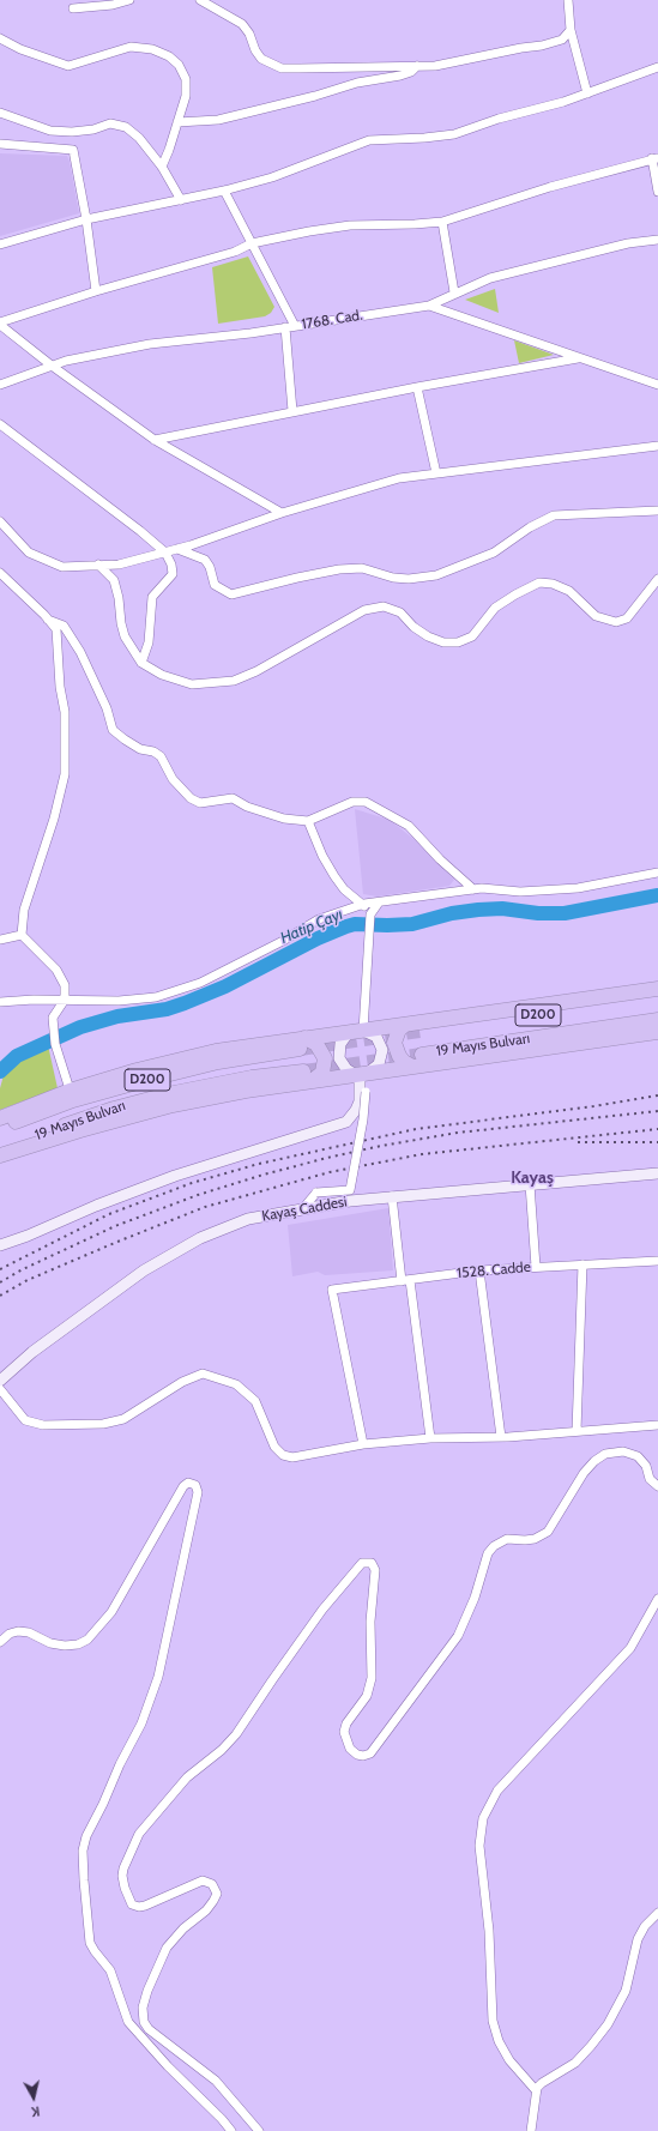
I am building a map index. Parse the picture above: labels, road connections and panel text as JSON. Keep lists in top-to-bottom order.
{
  "streets": {
    "highway": ["D200", "19 Mayıs Bulvarı"],
    "street": ["1768. Cad.", "Kayaş Caddesi", "1528. Cadde"]
  },
  "districts": ["Kayaş"],
  "water": ["Hatip Çayı"],
  "north": "bottom"
}
